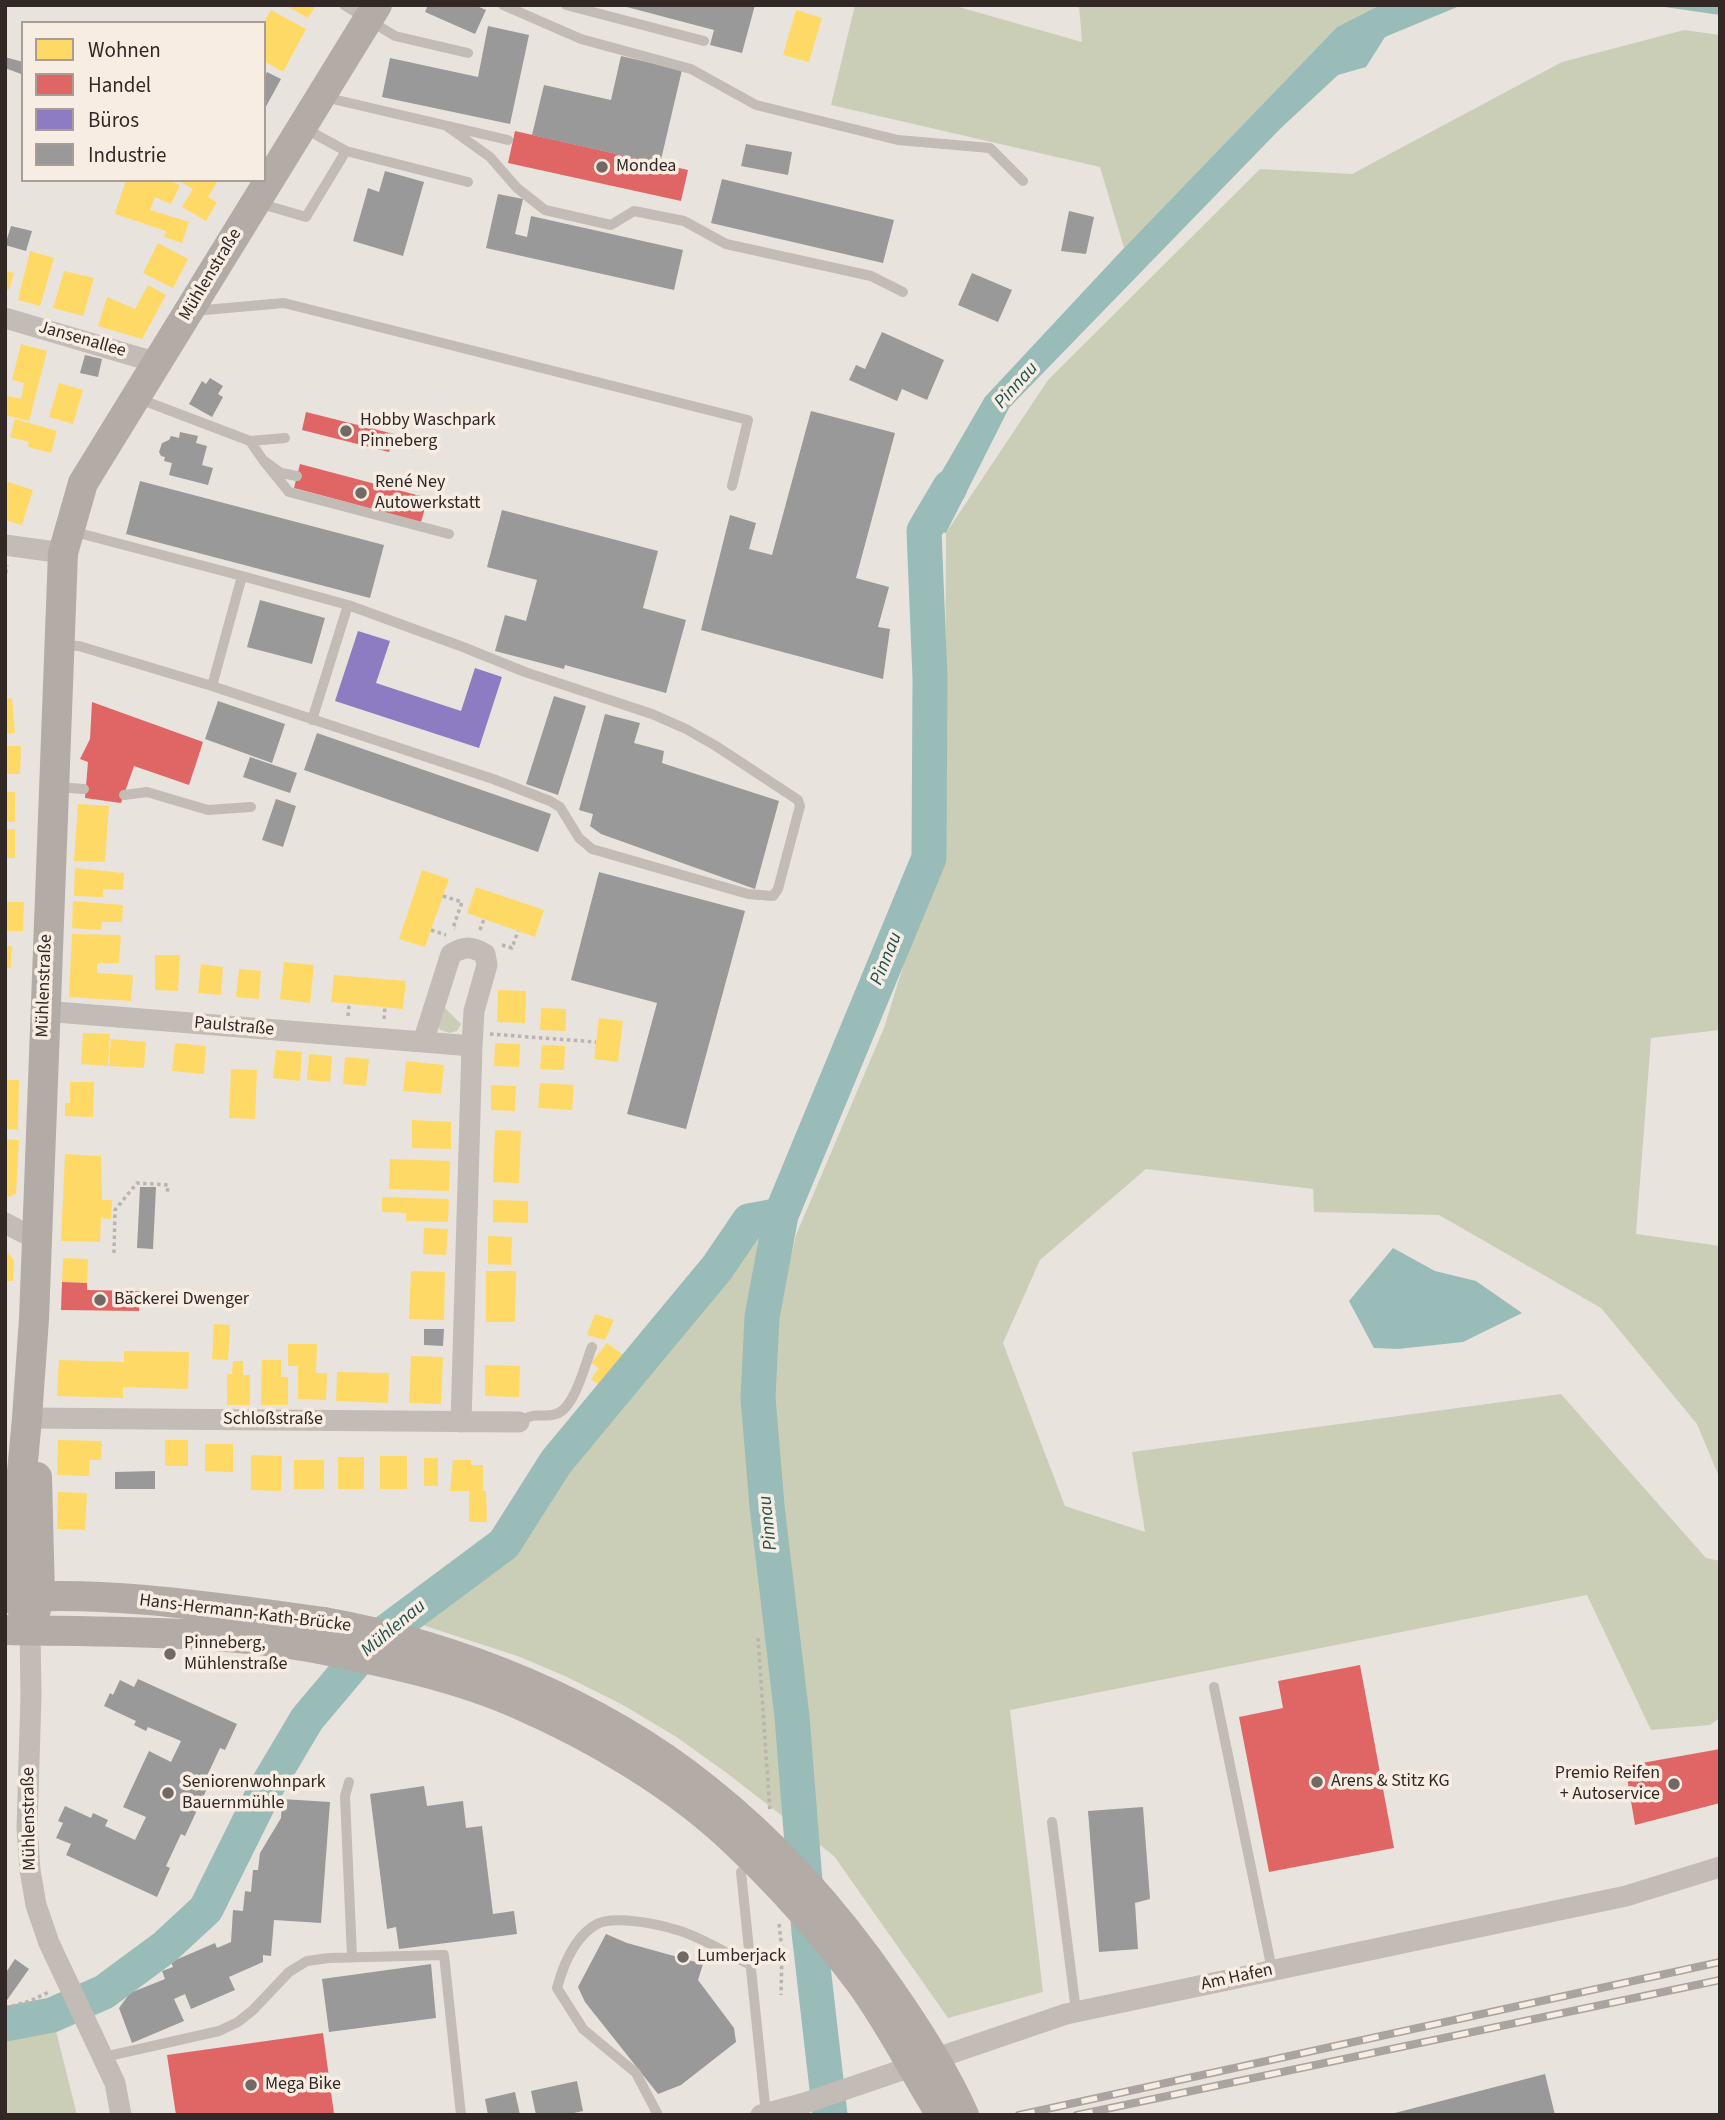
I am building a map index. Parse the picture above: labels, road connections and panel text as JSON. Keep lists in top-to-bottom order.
{
  "streets": {
    "main road": ["Mühlenstraße", "Hans-Hermann-Kath-Brücke"],
    "street": [
      "Jansenallee",
      "Paulstraße",
      "Schloßstraße",
      "Am Hafen"
    ]
  },
  "crossings": [
    ["Mühlenstraße", "Jansenallee"],
    ["Mühlenstraße", "Paulstraße"],
    ["Mühlenstraße", "Schloßstraße"],
    ["Mühlenstraße", "Hans-Hermann-Kath-Brücke"]
  ],
  "water": ["Pinnau", "Mühlenau"],
  "places": [
    "Mondea",
    "Hobby Waschpark Pinneberg",
    "René Ney Autowerkstatt",
    "Bäckerei Dwenger",
    "Pinneberg, Mühlenstraße",
    "Arens & Stitz KG",
    "Premio Reifen + Autoservice",
    "Seniorenwohnpark Bauernmühle",
    "Lumberjack",
    "Mega Bike"
  ],
  "legend": [
    "Wohnen",
    "Handel",
    "Büros",
    "Industrie"
  ]
}
